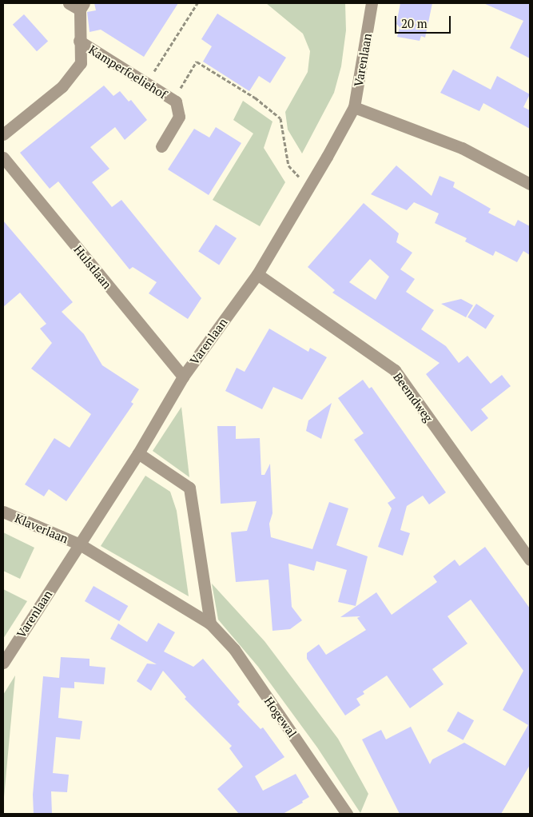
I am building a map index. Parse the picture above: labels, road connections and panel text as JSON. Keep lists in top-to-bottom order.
{
  "streets": {
    "street": [
      "Varenlaan",
      "Kamperfoeliehof",
      "Hulstlaan",
      "Beemdweg",
      "Klaverlaan",
      "Hogewal"
    ]
  },
  "crossings": [
    ["Varenlaan", "Hulstlaan"],
    ["Varenlaan", "Beemdweg"],
    ["Varenlaan", "Klaverlaan"],
    ["Varenlaan", "Hogewal"],
    ["Klaverlaan", "Hogewal"]
  ],
  "scale_bar": "20 m"
}
